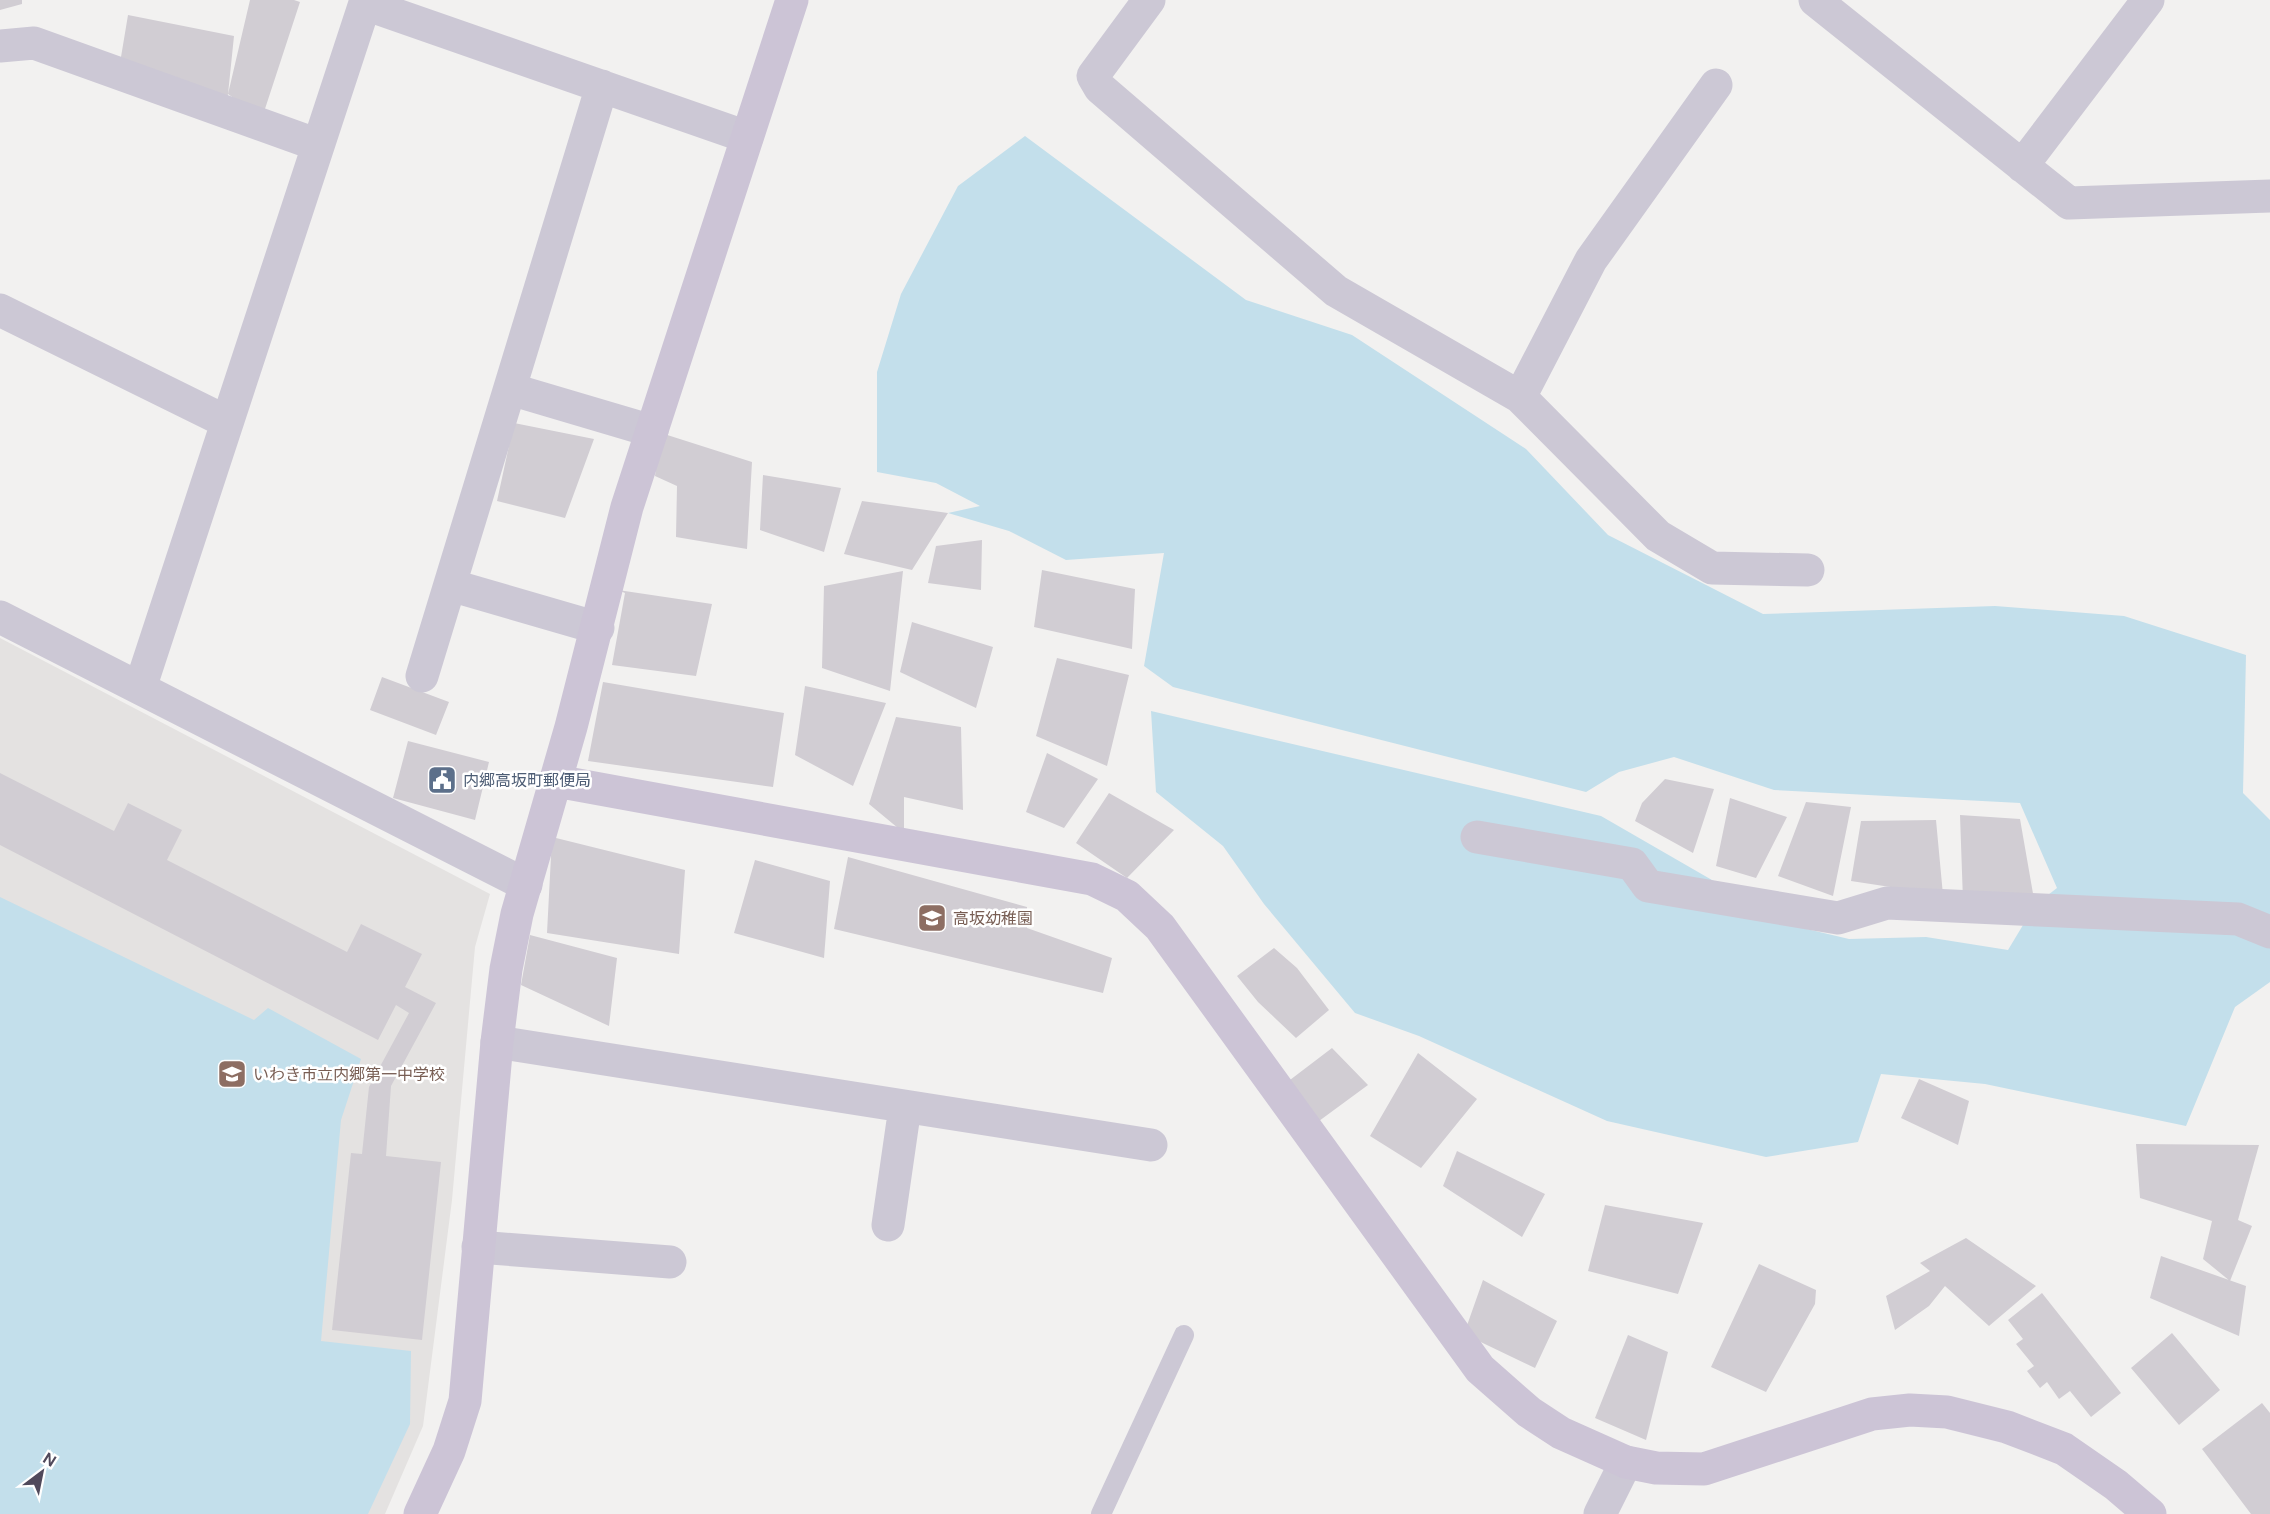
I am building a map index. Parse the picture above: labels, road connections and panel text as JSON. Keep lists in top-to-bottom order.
{
  "places": {
    "public building": ["内郷高坂町郵便局"],
    "school or university": ["高坂幼稚園", "いわき市立内郷第一中学校"]
  },
  "north": "top right"
}
